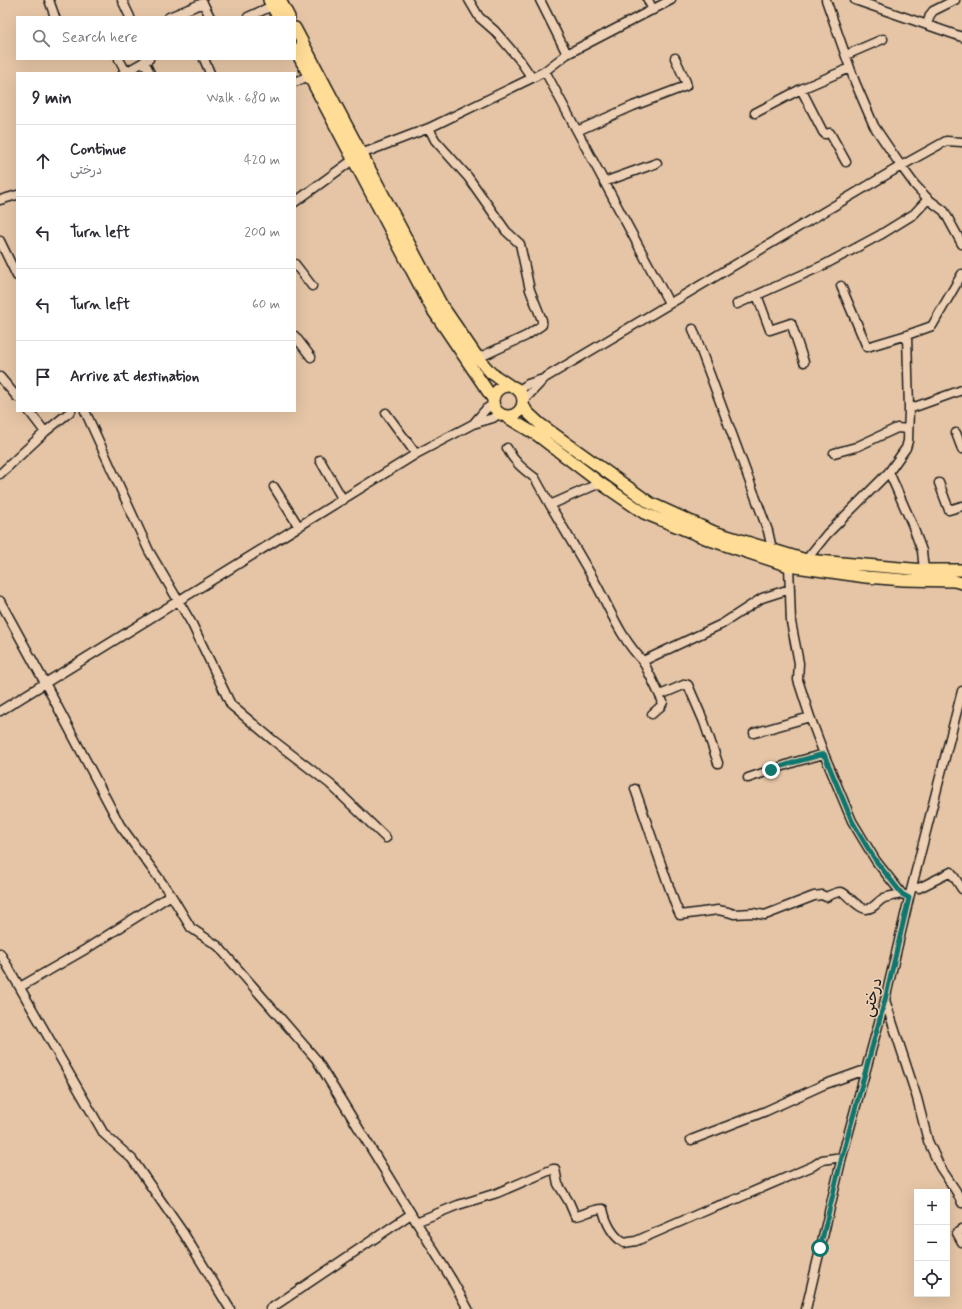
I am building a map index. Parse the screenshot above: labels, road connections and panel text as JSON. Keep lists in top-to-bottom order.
{
  "streets": {
    "street": ["درختی"]
  },
  "page": {
    "search": "Search here",
    "heading": ["9 min", "Walk · 680 m"],
    "list": [
      ["Continue", "درختی", "420 m"],
      ["Turn left", "200 m"],
      ["Turn left", "60 m"],
      "Arrive at destination"
    ],
    "map_buttons": ["+", "−"]
  }
}
